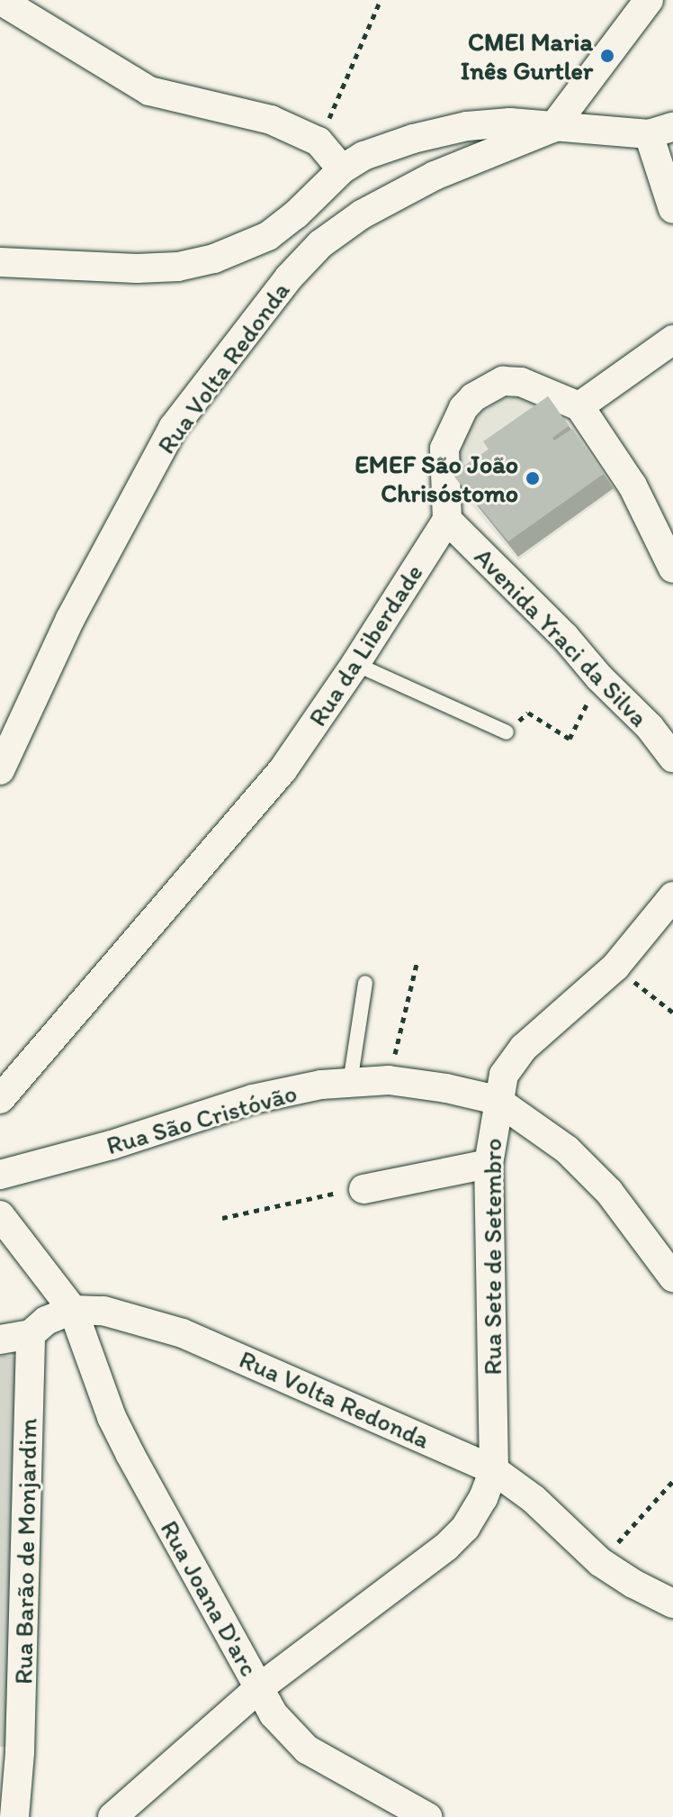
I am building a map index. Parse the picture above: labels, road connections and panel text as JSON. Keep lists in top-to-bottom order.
{
  "streets": {
    "street": [
      "Rua Volta Redonda",
      "Avenida Yraci da Silva",
      "Rua da Liberdade",
      "Rua São Cristóvão",
      "Rua Sete de Setembro",
      "Rua Barão de Monjardim",
      "Rua Joana D'arc"
    ]
  },
  "crossings": [
    ["Rua Volta Redonda", "Rua Sete de Setembro"],
    ["Rua Volta Redonda", "Rua Joana D'arc"],
    ["Avenida Yraci da Silva", "Rua da Liberdade"],
    ["Rua São Cristóvão", "Rua Sete de Setembro"]
  ],
  "places": ["CMEI Maria Inês Gurtler", "EMEF São João Chrisóstomo"]
}
